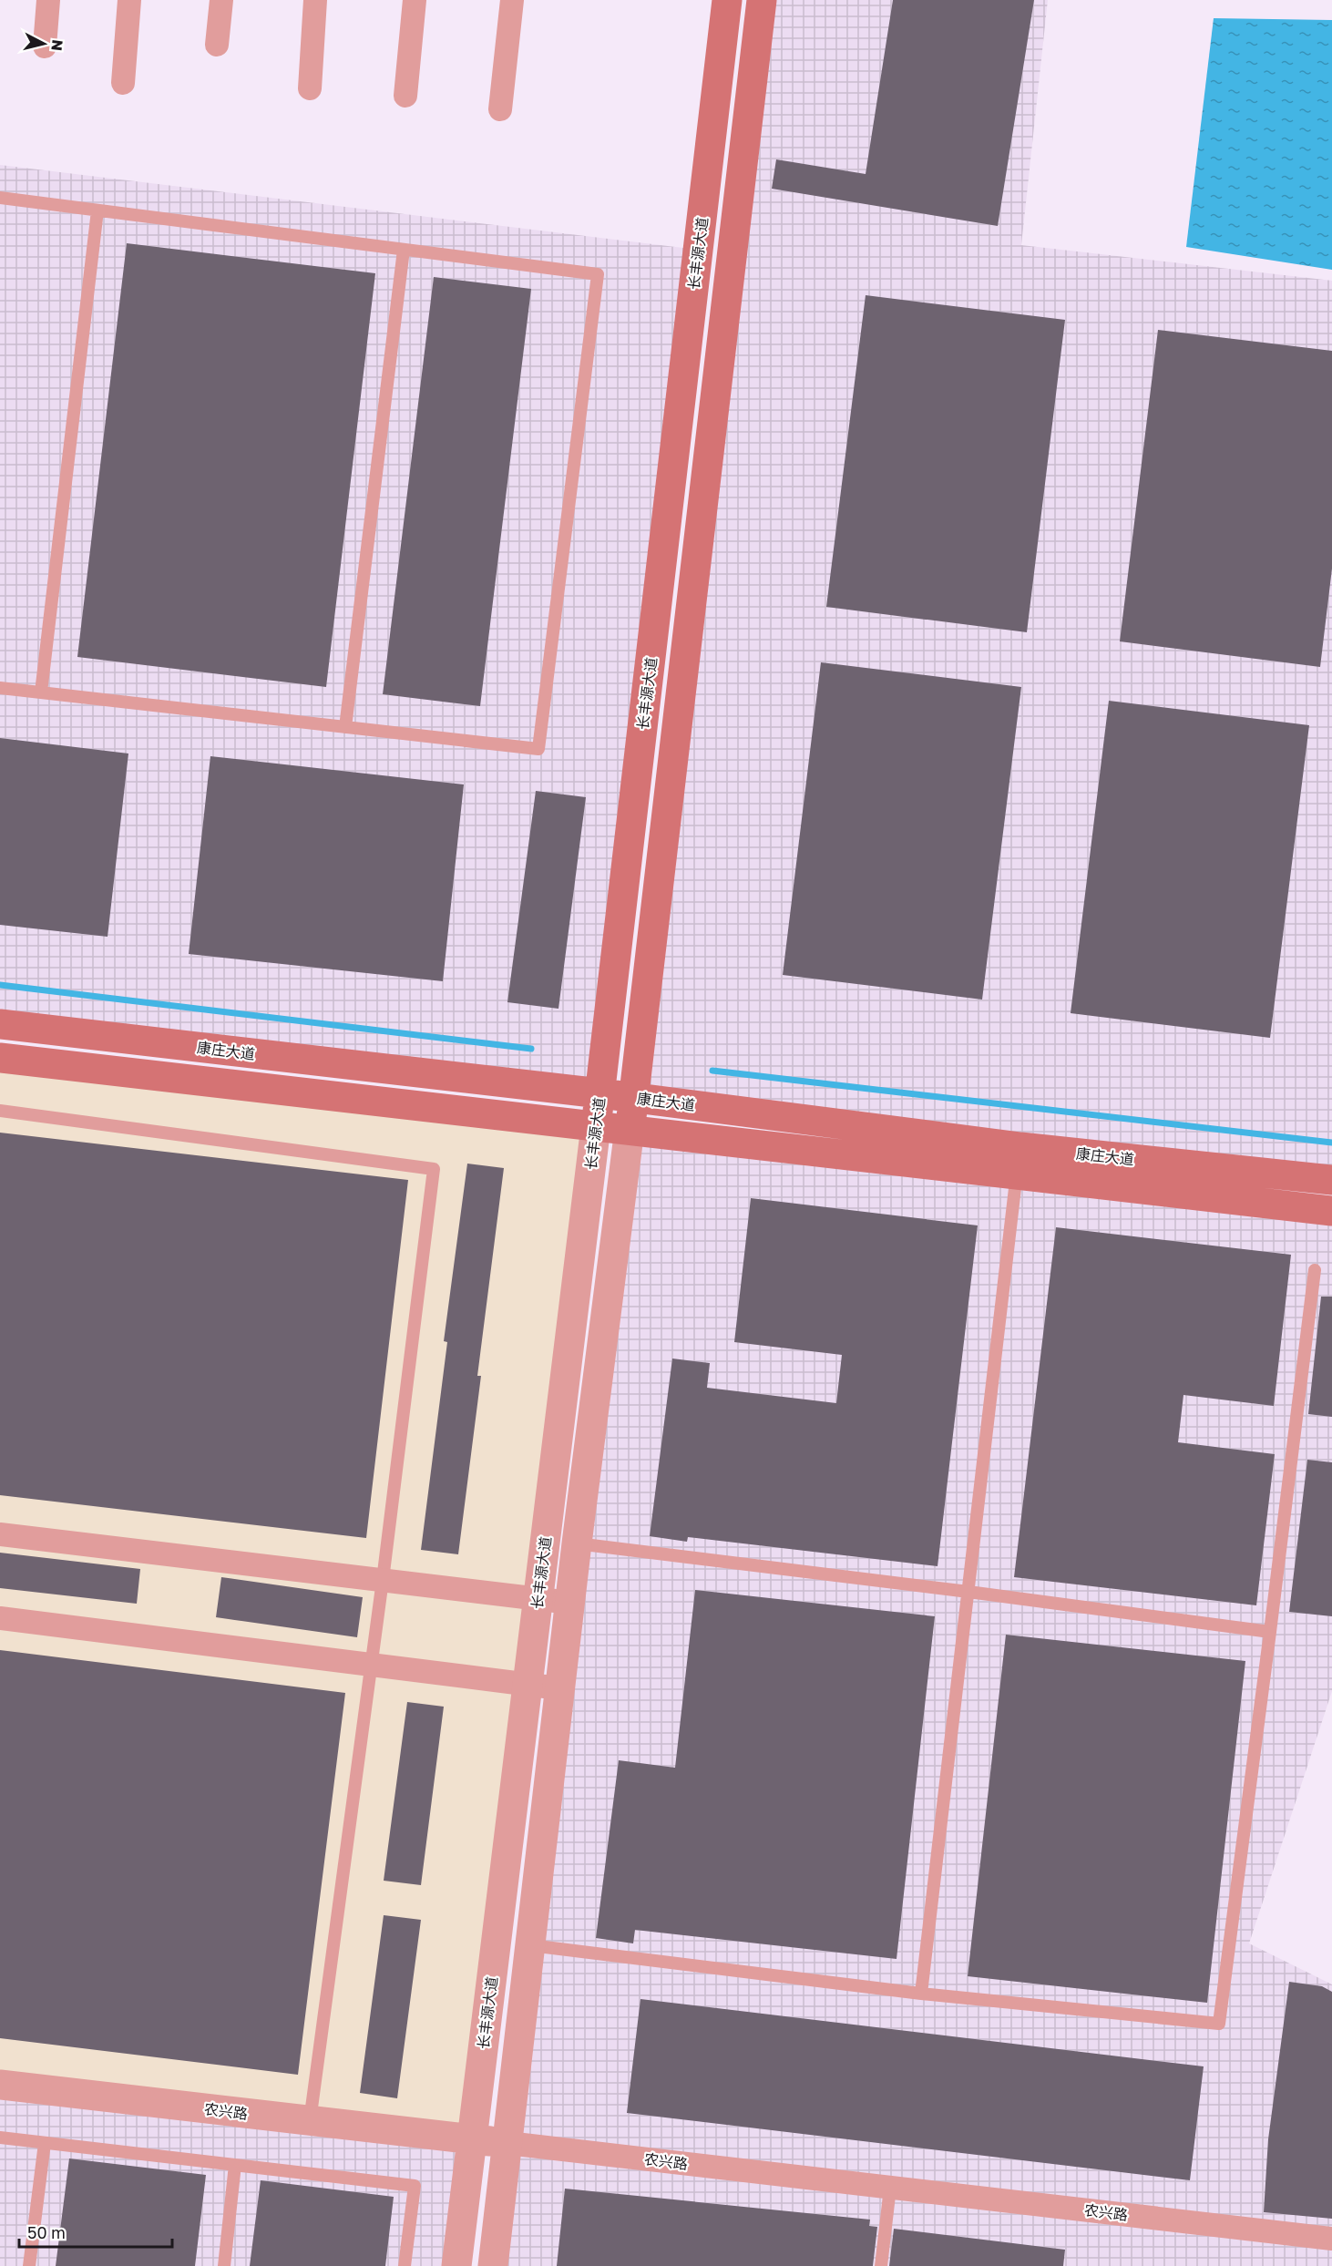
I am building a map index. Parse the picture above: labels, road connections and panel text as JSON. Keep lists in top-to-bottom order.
{
  "streets": {
    "main road": ["长丰源大道", "康庄大道"],
    "street": ["农兴路"]
  },
  "crossings": [
    ["长丰源大道", "康庄大道"],
    ["长丰源大道", "农兴路"]
  ],
  "scale_bar": "50 m",
  "north": "right"
}
